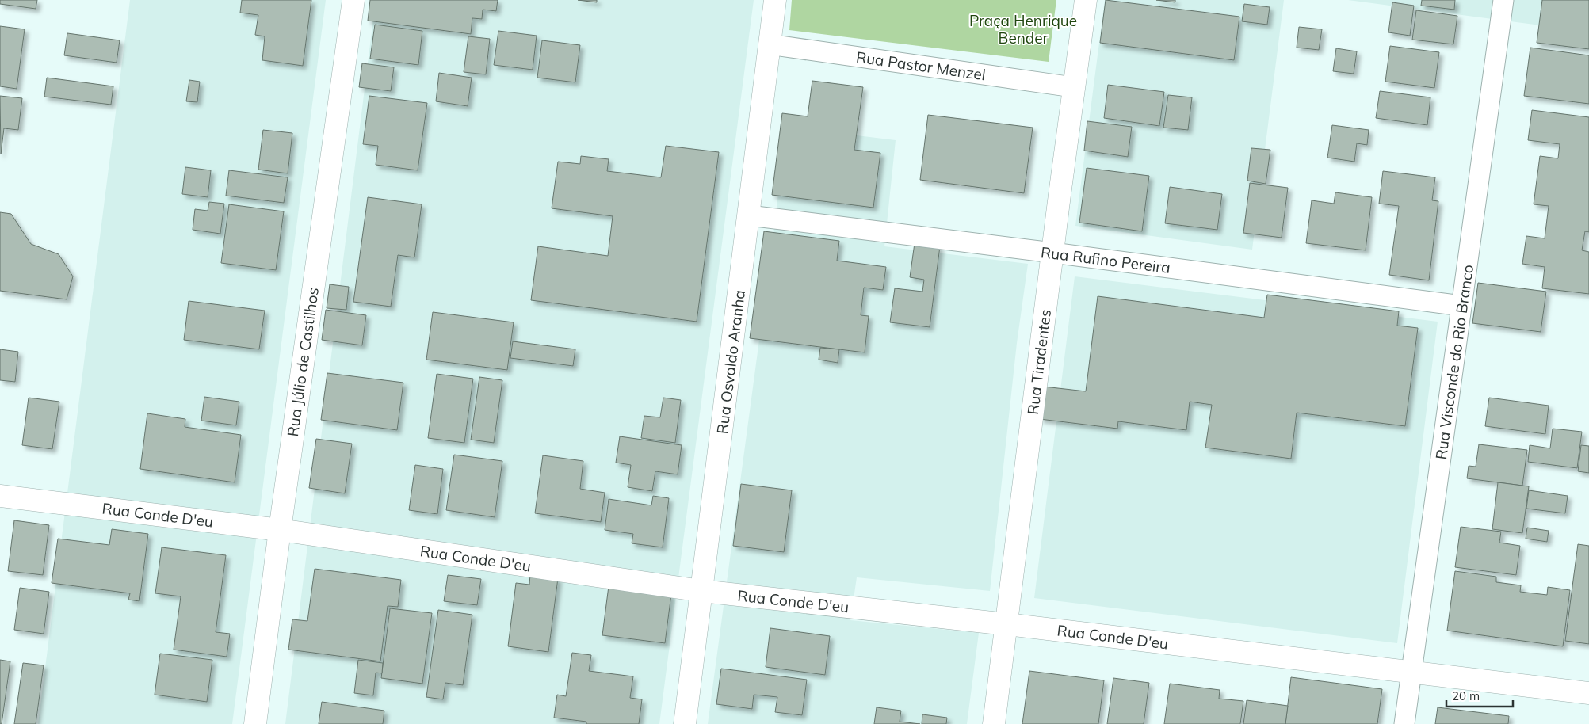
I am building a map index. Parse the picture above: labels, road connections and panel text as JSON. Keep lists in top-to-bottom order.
{
  "streets": {
    "street": [
      "Rua Pastor Menzel",
      "Rua Rufino Pereira",
      "Rua Júlio de Castilhos",
      "Rua Osvaldo Aranha",
      "Rua Tiradentes",
      "Rua Visconde do Rio Branco",
      "Rua Conde D'eu"
    ]
  },
  "crossings": [
    ["Rua Pastor Menzel", "Rua Osvaldo Aranha"],
    ["Rua Pastor Menzel", "Rua Tiradentes"],
    ["Rua Rufino Pereira", "Rua Osvaldo Aranha"],
    ["Rua Rufino Pereira", "Rua Tiradentes"],
    ["Rua Rufino Pereira", "Rua Visconde do Rio Branco"],
    ["Rua Júlio de Castilhos", "Rua Conde D'eu"],
    ["Rua Osvaldo Aranha", "Rua Conde D'eu"],
    ["Rua Tiradentes", "Rua Conde D'eu"],
    ["Rua Visconde do Rio Branco", "Rua Conde D'eu"]
  ],
  "parks": ["Praça Henrique Bender"],
  "scale_bar": "20 m"
}
